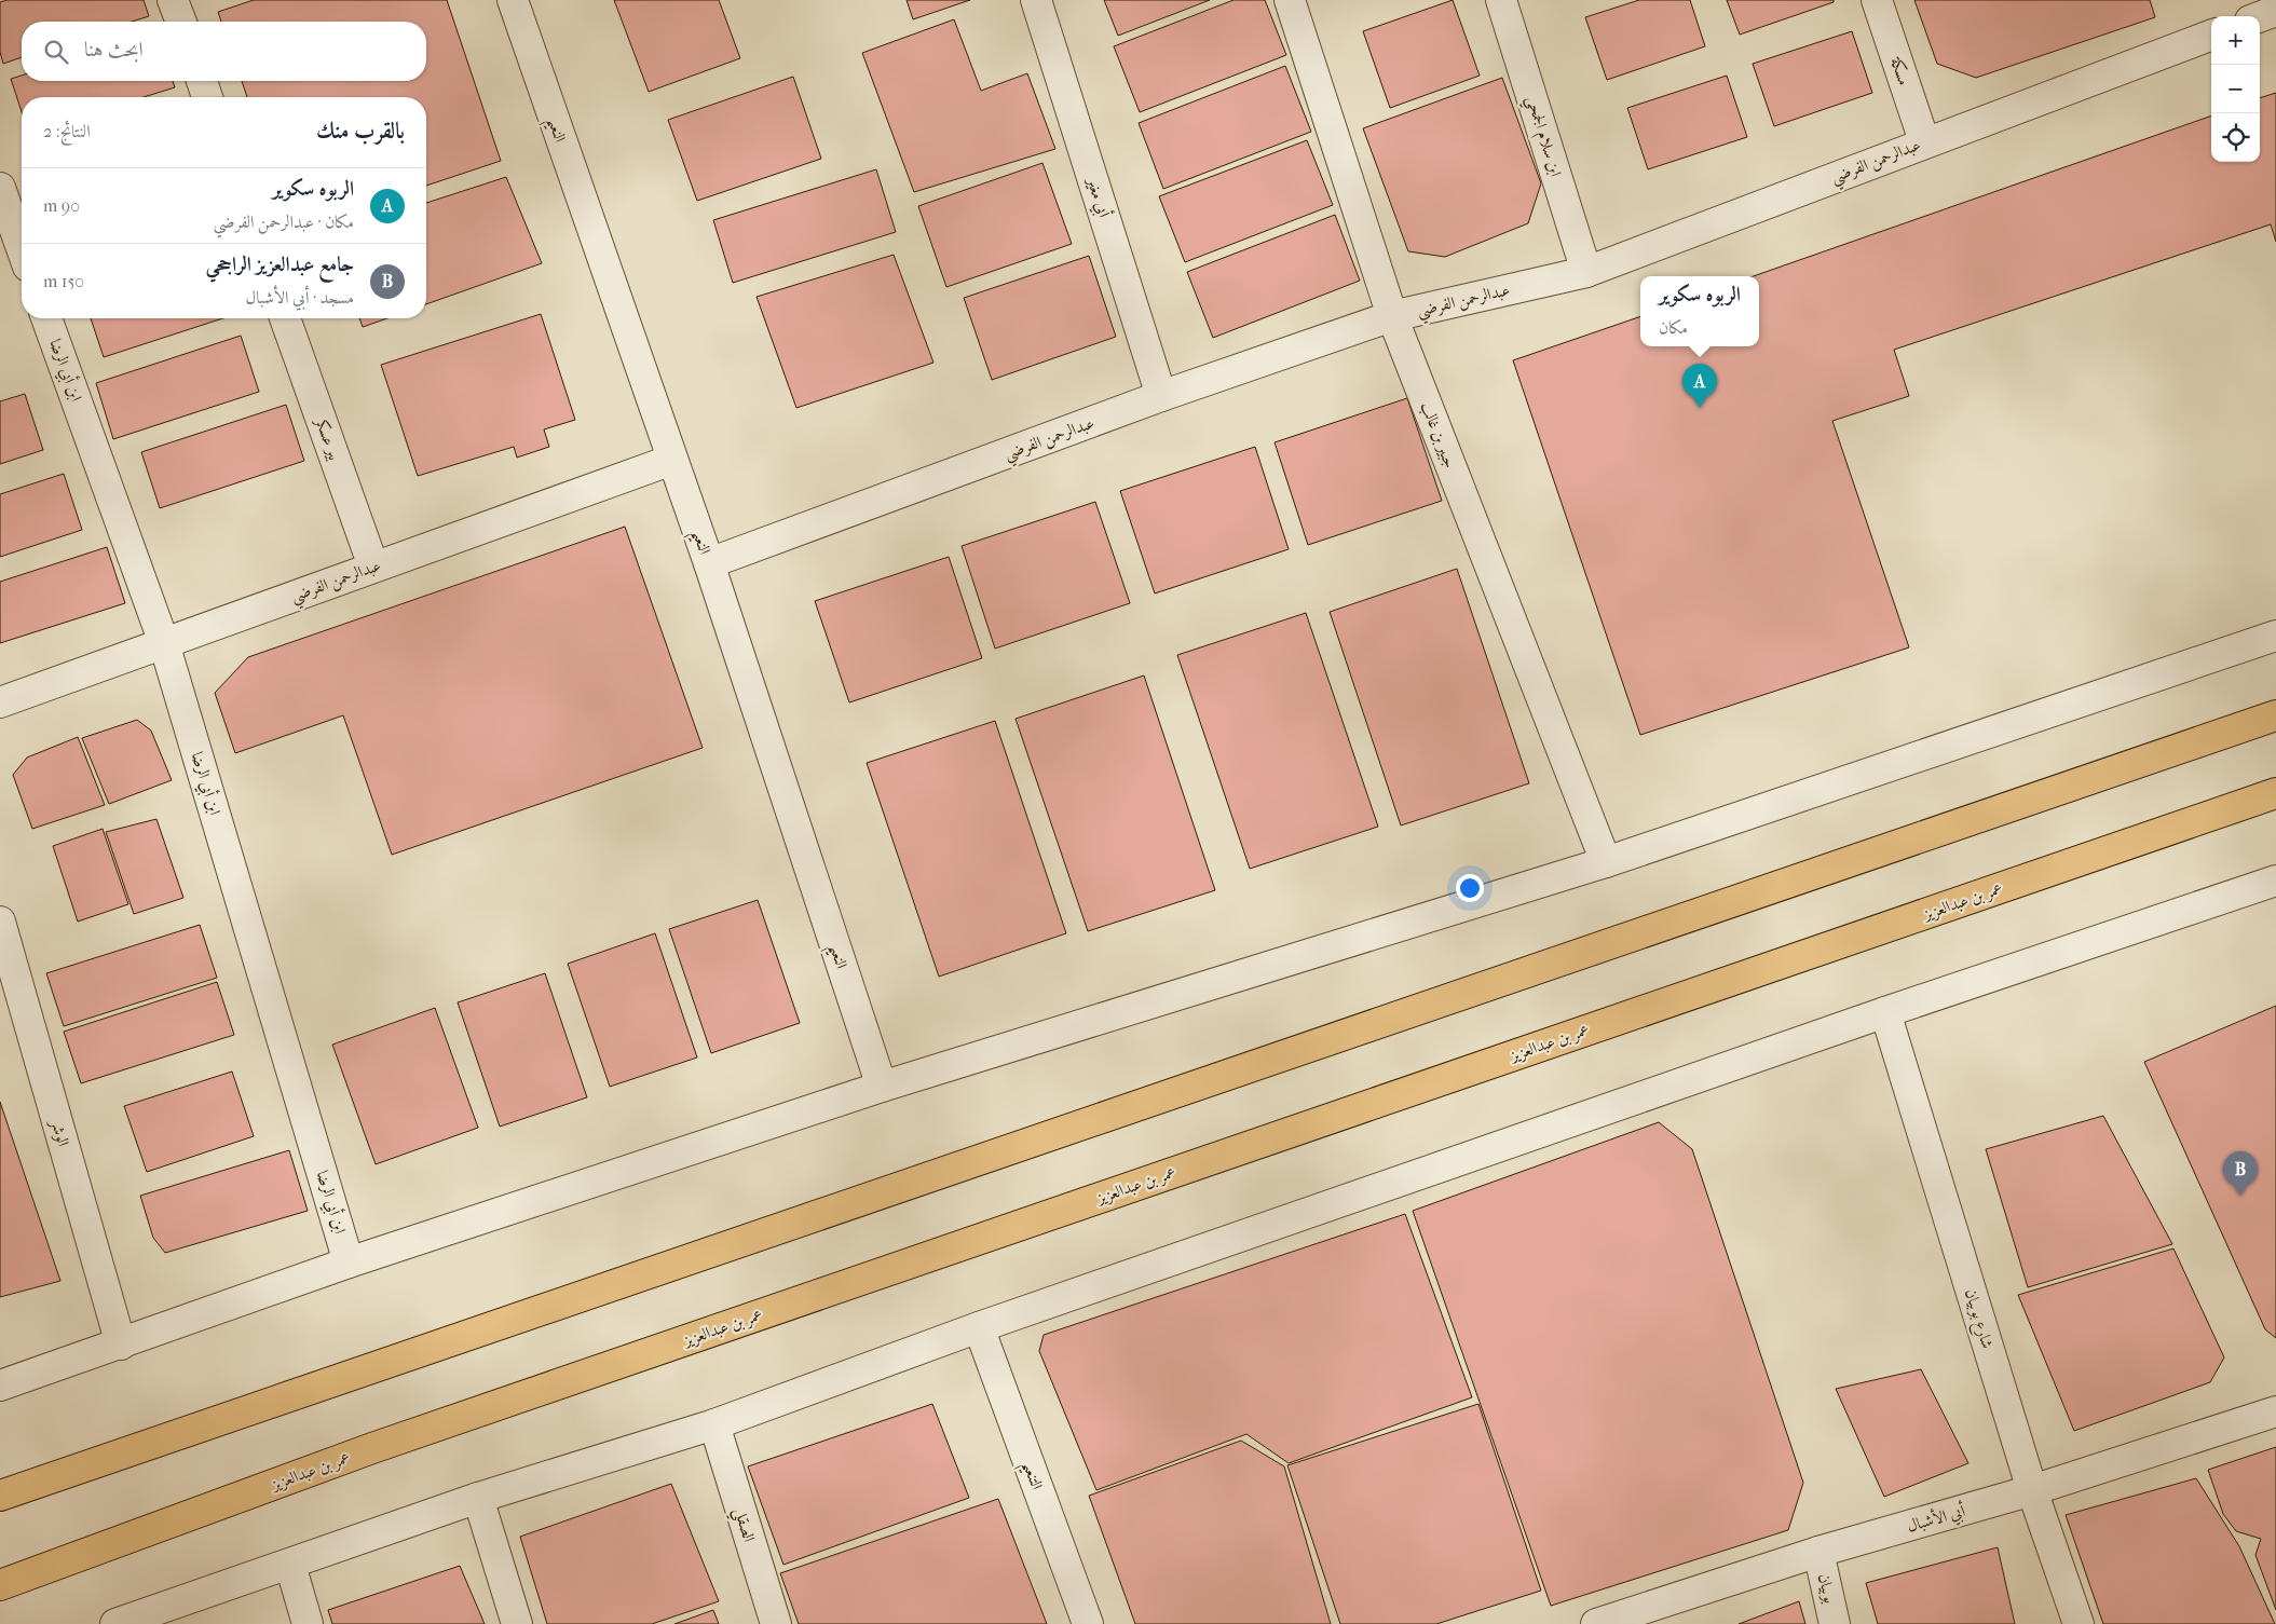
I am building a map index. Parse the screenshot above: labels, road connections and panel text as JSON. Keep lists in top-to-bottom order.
{
  "streets": {
    "main road": ["عمر بن عبدالعزيز"],
    "street": [
      "مسكة",
      "النعيم",
      "ابن سلام الجمحي",
      "عبدالرحمن الفرضي",
      "أبي مغير",
      "ابن أبي الرضا",
      "جبير بن غالب",
      "بير عسكر",
      "الوشر",
      "شارع بوبيان",
      "التنعيم",
      "أبي الأشبال",
      "الصقلي",
      "بوبيان"
    ]
  },
  "crossings": [
    ["مسكة", "عبدالرحمن الفرضي"],
    ["النعيم", "عبدالرحمن الفرضي"],
    ["ابن سلام الجمحي", "عبدالرحمن الفرضي"],
    ["عبدالرحمن الفرضي", "أبي مغير"],
    ["عبدالرحمن الفرضي", "ابن أبي الرضا"],
    ["عبدالرحمن الفرضي", "جبير بن غالب"],
    ["عبدالرحمن الفرضي", "بير عسكر"],
    ["شارع بوبيان", "أبي الأشبال"],
    ["أبي الأشبال", "بوبيان"]
  ],
  "page": {
    "map_buttons": ["+", "−"],
    "search": "ابحث هنا",
    "heading": ["بالقرب منك", "النتائج: 2"],
    "list": [
      {
        "mark": "A",
        "name": "الربوه سكوير",
        "note": "مكان · عبدالرحمن الفرضي",
        "value": "90 m"
      },
      {
        "mark": "B",
        "name": "جامع عبدالعزيز الراجحي",
        "note": "مسجد · أبي الأشبال",
        "value": "150 m"
      }
    ],
    "popup": ["الربوه سكوير", "مكان"],
    "pins": ["A", "B"]
  }
}
